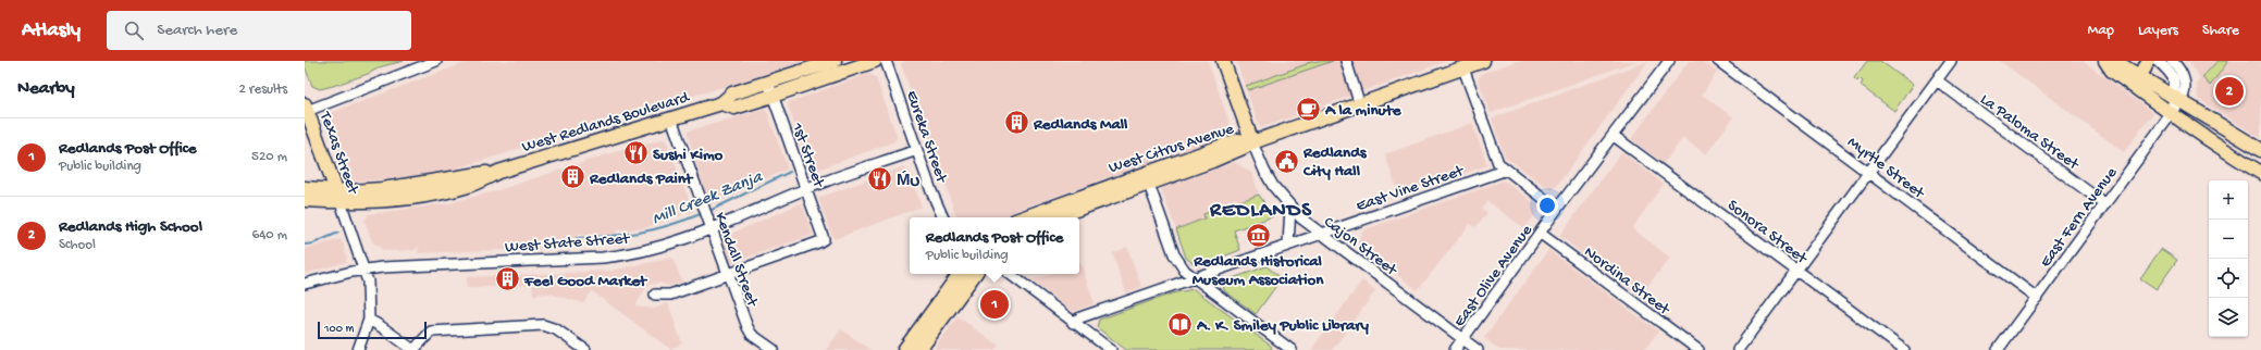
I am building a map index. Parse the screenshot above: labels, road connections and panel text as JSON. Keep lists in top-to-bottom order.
{
  "streets": {
    "main road": ["West Redlands Boulevard", "West Citrus Avenue", "Texas Street"],
    "street": [
      "La Paloma Street",
      "Eureka Street",
      "1st Street",
      "Myrtle Street",
      "East Vine Street",
      "East Fern Avenue",
      "Sonora Street",
      "West State Street",
      "Cajon Street",
      "Kendall Street",
      "East Olive Avenue",
      "Nordina Street"
    ]
  },
  "crossings": [
    ["West Redlands Boulevard", "Texas Street"],
    ["West Redlands Boulevard", "1st Street"],
    ["West Redlands Boulevard", "Kendall Street"],
    ["La Paloma Street", "East Fern Avenue"],
    ["Eureka Street", "West State Street"],
    ["West Citrus Avenue", "Cajon Street"],
    ["1st Street", "West State Street"],
    ["1st Street", "Kendall Street"],
    ["Myrtle Street", "East Fern Avenue"],
    ["East Vine Street", "Cajon Street"],
    ["Sonora Street", "East Olive Avenue"],
    ["West State Street", "Kendall Street"],
    ["Cajon Street", "East Olive Avenue"],
    ["East Olive Avenue", "Nordina Street"]
  ],
  "districts": ["REDLANDS"],
  "water": ["Mill Creek Zanja"],
  "places": {
    "cafe": ["A la minute"],
    "building": ["Redlands Mall", "Redlands Paint", "Feel Good Market"],
    "restaurant": ["Sushi Kimo", "ḾU"],
    "public building": ["Redlands City Hall"],
    "museum": ["Redlands Historical Museum Association"],
    "library": ["A. K. Smiley Public Library"]
  },
  "scale_bar": "100 m",
  "page": {
    "header": "Atlasly",
    "search": "Search here",
    "nav": ["Map", "Layers", "Share"],
    "heading": ["Nearby", "2 results"],
    "pins": ["2", "1"],
    "list": [
      {
        "mark": "1",
        "name": "Redlands Post Office",
        "note": "Public building",
        "value": "520 m"
      },
      {
        "mark": "2",
        "name": "Redlands High School",
        "note": "School",
        "value": "640 m"
      }
    ],
    "map_buttons": ["+", "−"],
    "popup": ["Redlands Post Office", "Public building"],
    "scale": "100 m"
  }
}
